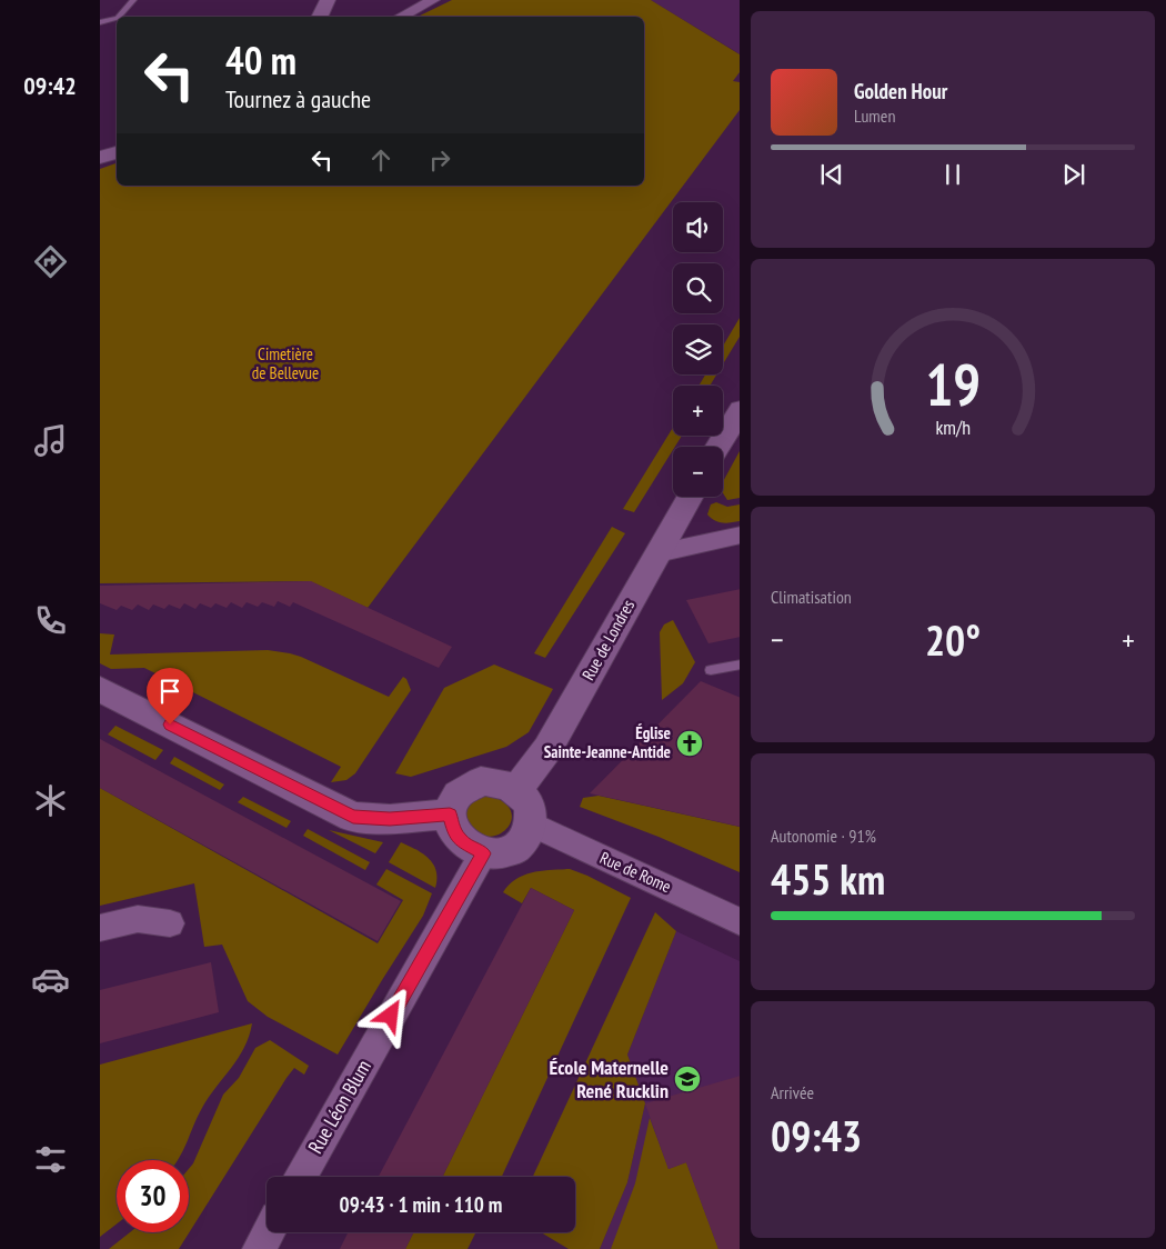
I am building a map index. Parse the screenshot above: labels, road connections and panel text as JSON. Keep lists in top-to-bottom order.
{
  "streets": {
    "street": ["Rue de Londres", "Rue de Rome", "Rue Léon Blum"]
  },
  "crossings": [
    ["Rue de Londres", "Rue de Rome"],
    ["Rue de Londres", "Rue Léon Blum"],
    ["Rue de Rome", "Rue Léon Blum"]
  ],
  "parks": ["Cimetière de Bellevue"],
  "places": {
    "church": ["Église Sainte-Jeanne-Antide"],
    "school or university": ["École Maternelle René Rucklin"]
  },
  "page": {
    "tabs": "09:42",
    "turn": ["40 m", "Tournez à gauche"],
    "song": ["Golden Hour", "Lumen"],
    "map_buttons": ["+", "−"],
    "tile": [
      "Climatisation",
      ["Autonomie · 91%", "455 km"],
      ["Arrivée", "09:43"]
    ],
    "heat": ["−", "20°", "+"],
    "limit": "30",
    "trip": "09:43 · 1 min · 110 m",
    "gauge": ["19", "km/h"]
  }
}
